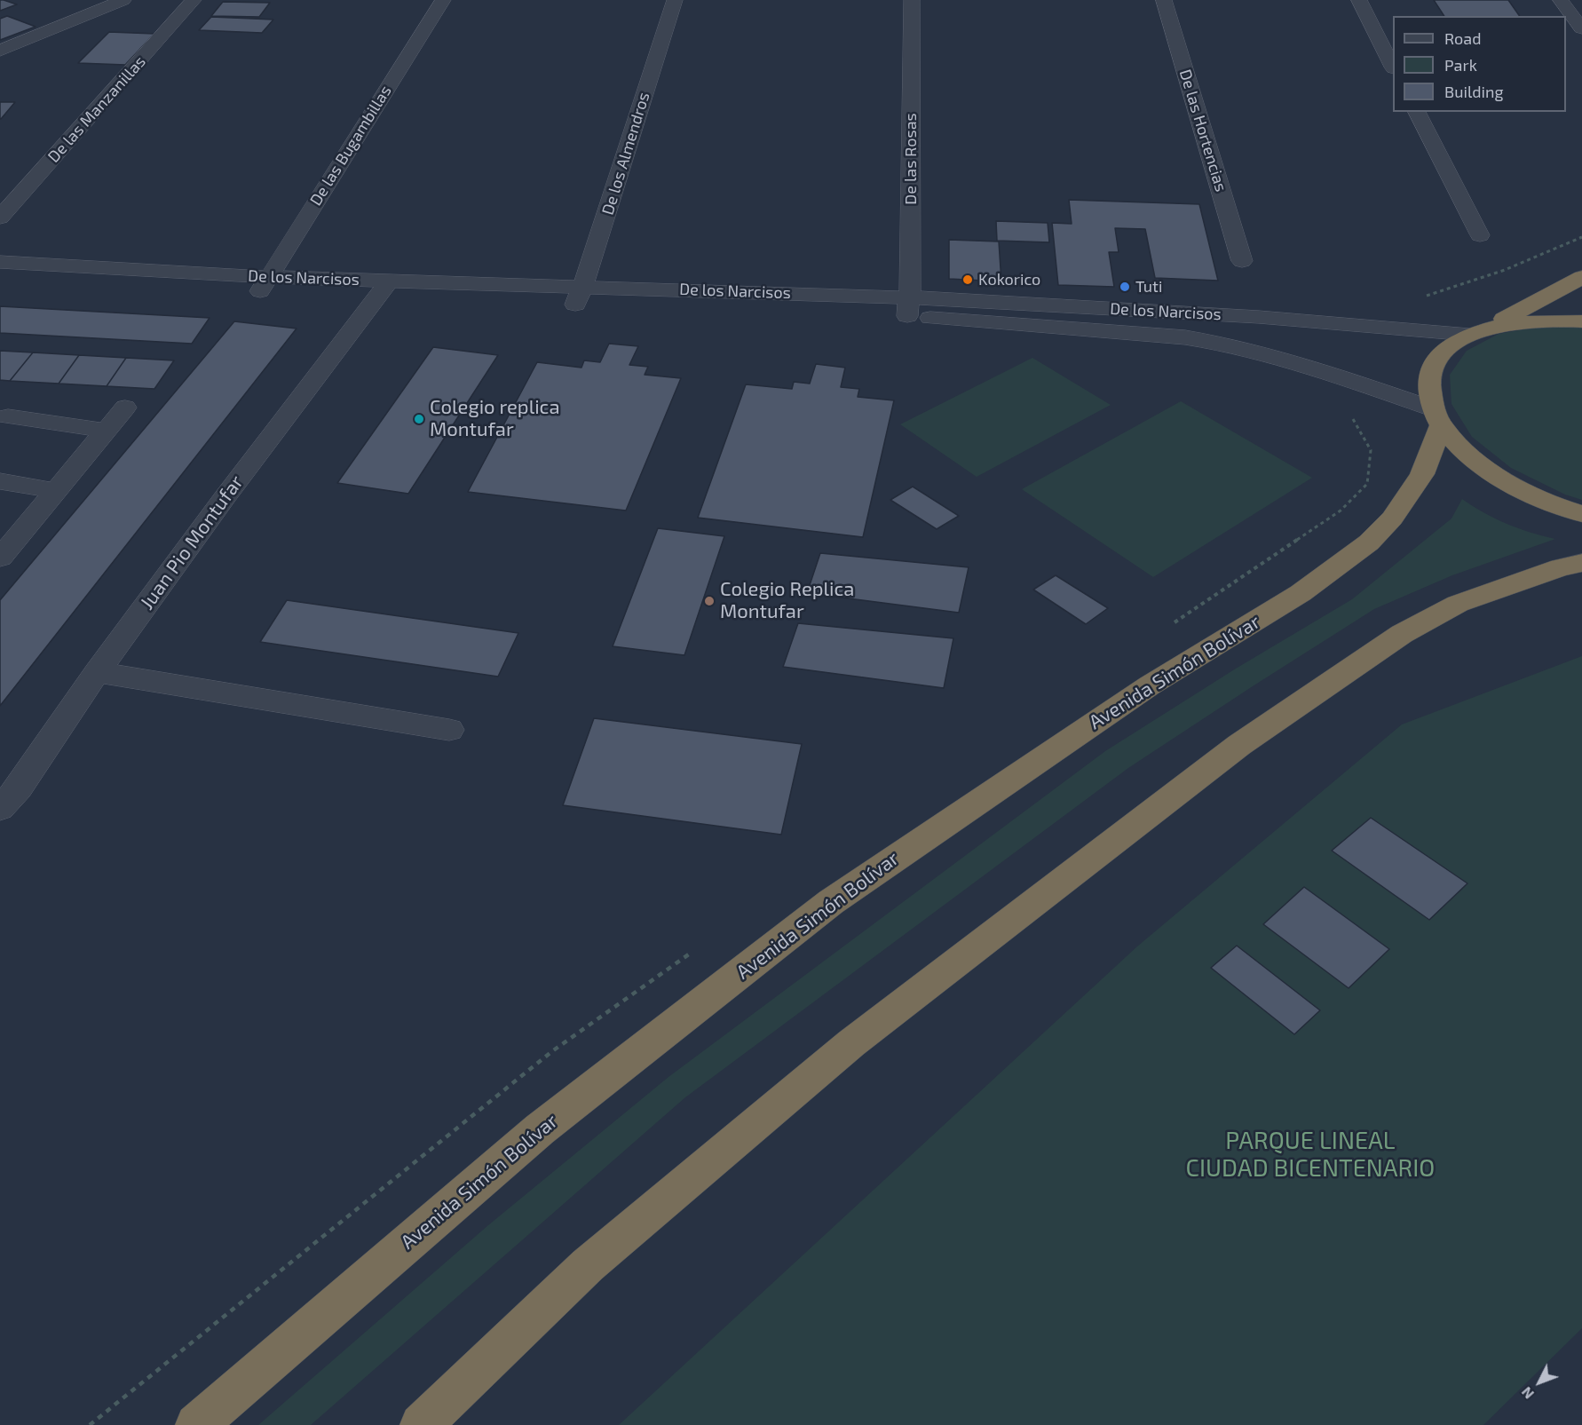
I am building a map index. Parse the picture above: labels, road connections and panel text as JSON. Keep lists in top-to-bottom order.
{
  "streets": {
    "highway": ["Avenida Simón Bolívar"],
    "street": [
      "De las Manzanillas",
      "De las Hortencias",
      "De las Bugambillas",
      "De los Almendros",
      "De las Rosas",
      "De los Narcisos",
      "Juan Pio Montufar"
    ]
  },
  "crossings": [
    ["De las Bugambillas", "De los Narcisos"],
    ["De los Almendros", "De los Narcisos"],
    ["De las Rosas", "De los Narcisos"],
    ["De los Narcisos", "Juan Pio Montufar"],
    ["De los Narcisos", "Avenida Simón Bolívar"]
  ],
  "parks": ["PARQUE LINEAL CIUDAD BICENTENARIO"],
  "places": [
    "Kokorico",
    "Tuti",
    "Colegio replica Montufar",
    "Colegio Replica Montufar"
  ],
  "legend": ["Road", "Park", "Building"],
  "north": "bottom left"
}
